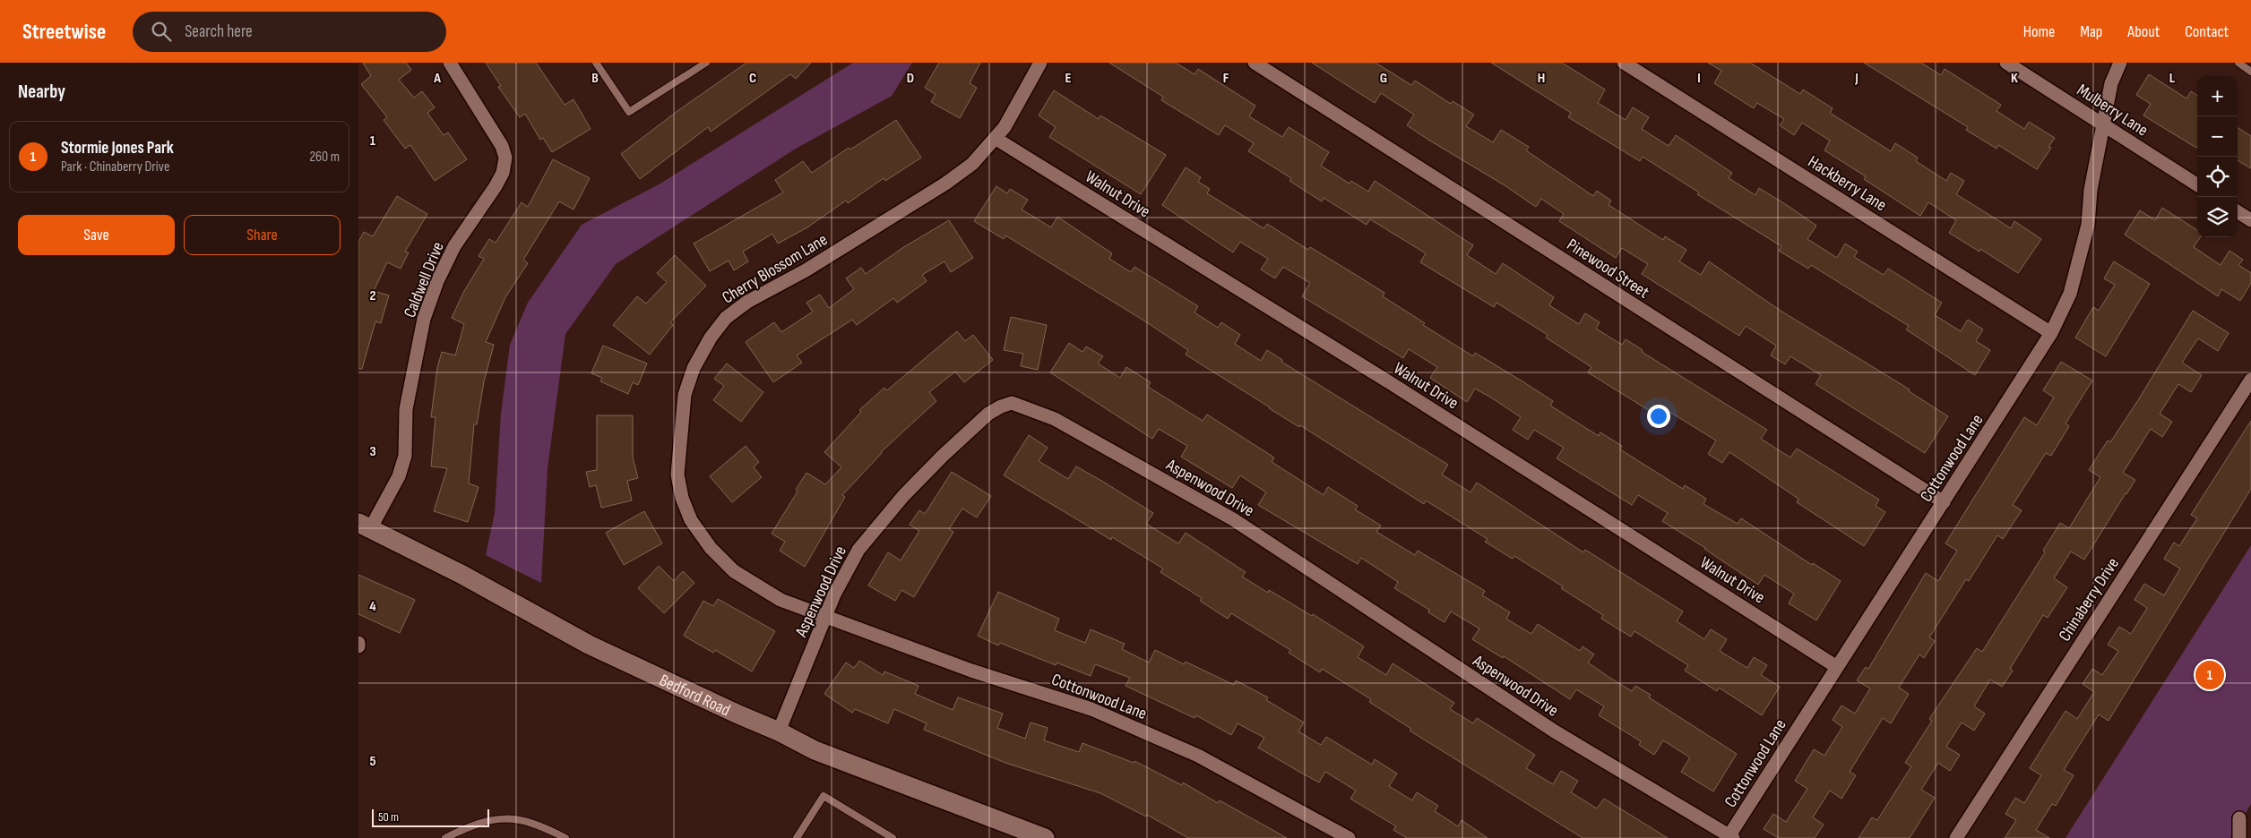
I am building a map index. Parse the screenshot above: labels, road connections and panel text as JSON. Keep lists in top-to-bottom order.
{
  "streets": {
    "main road": ["Bedford Road"],
    "street": [
      "Mulberry Lane",
      "Hackberry Lane",
      "Walnut Drive",
      "Cherry Blossom Lane",
      "Pinewood Street",
      "Caldwell Drive",
      "Cottonwood Lane",
      "Aspenwood Drive",
      "Chinaberry Drive"
    ]
  },
  "crossings": [
    ["Mulberry Lane", "Cottonwood Lane"],
    ["Hackberry Lane", "Cottonwood Lane"],
    ["Walnut Drive", "Cherry Blossom Lane"],
    ["Walnut Drive", "Cottonwood Lane"],
    ["Cherry Blossom Lane", "Cottonwood Lane"],
    ["Cherry Blossom Lane", "Aspenwood Drive"],
    ["Pinewood Street", "Cottonwood Lane"],
    ["Caldwell Drive", "Bedford Road"],
    ["Cottonwood Lane", "Aspenwood Drive"],
    ["Aspenwood Drive", "Bedford Road"]
  ],
  "scale_bar": "50 m",
  "page": {
    "header": "Streetwise",
    "search": "Search here",
    "nav": [
      "Home",
      "Map",
      "About",
      "Contact"
    ],
    "heading": "Nearby",
    "map_buttons": ["+", "−"],
    "list": [
      {
        "mark": "1",
        "name": "Stormie Jones Park",
        "note": "Park · Chinaberry Drive",
        "value": "260 m"
      }
    ],
    "buttons": ["Save", "Share"],
    "pins": "1",
    "scale": "50 m"
  },
  "grid": {
    "columns": [
      "A",
      "B",
      "C",
      "D",
      "E",
      "F",
      "G",
      "H",
      "I",
      "J",
      "K",
      "L"
    ],
    "rows": [
      "1",
      "2",
      "3",
      "4",
      "5"
    ]
  }
}
